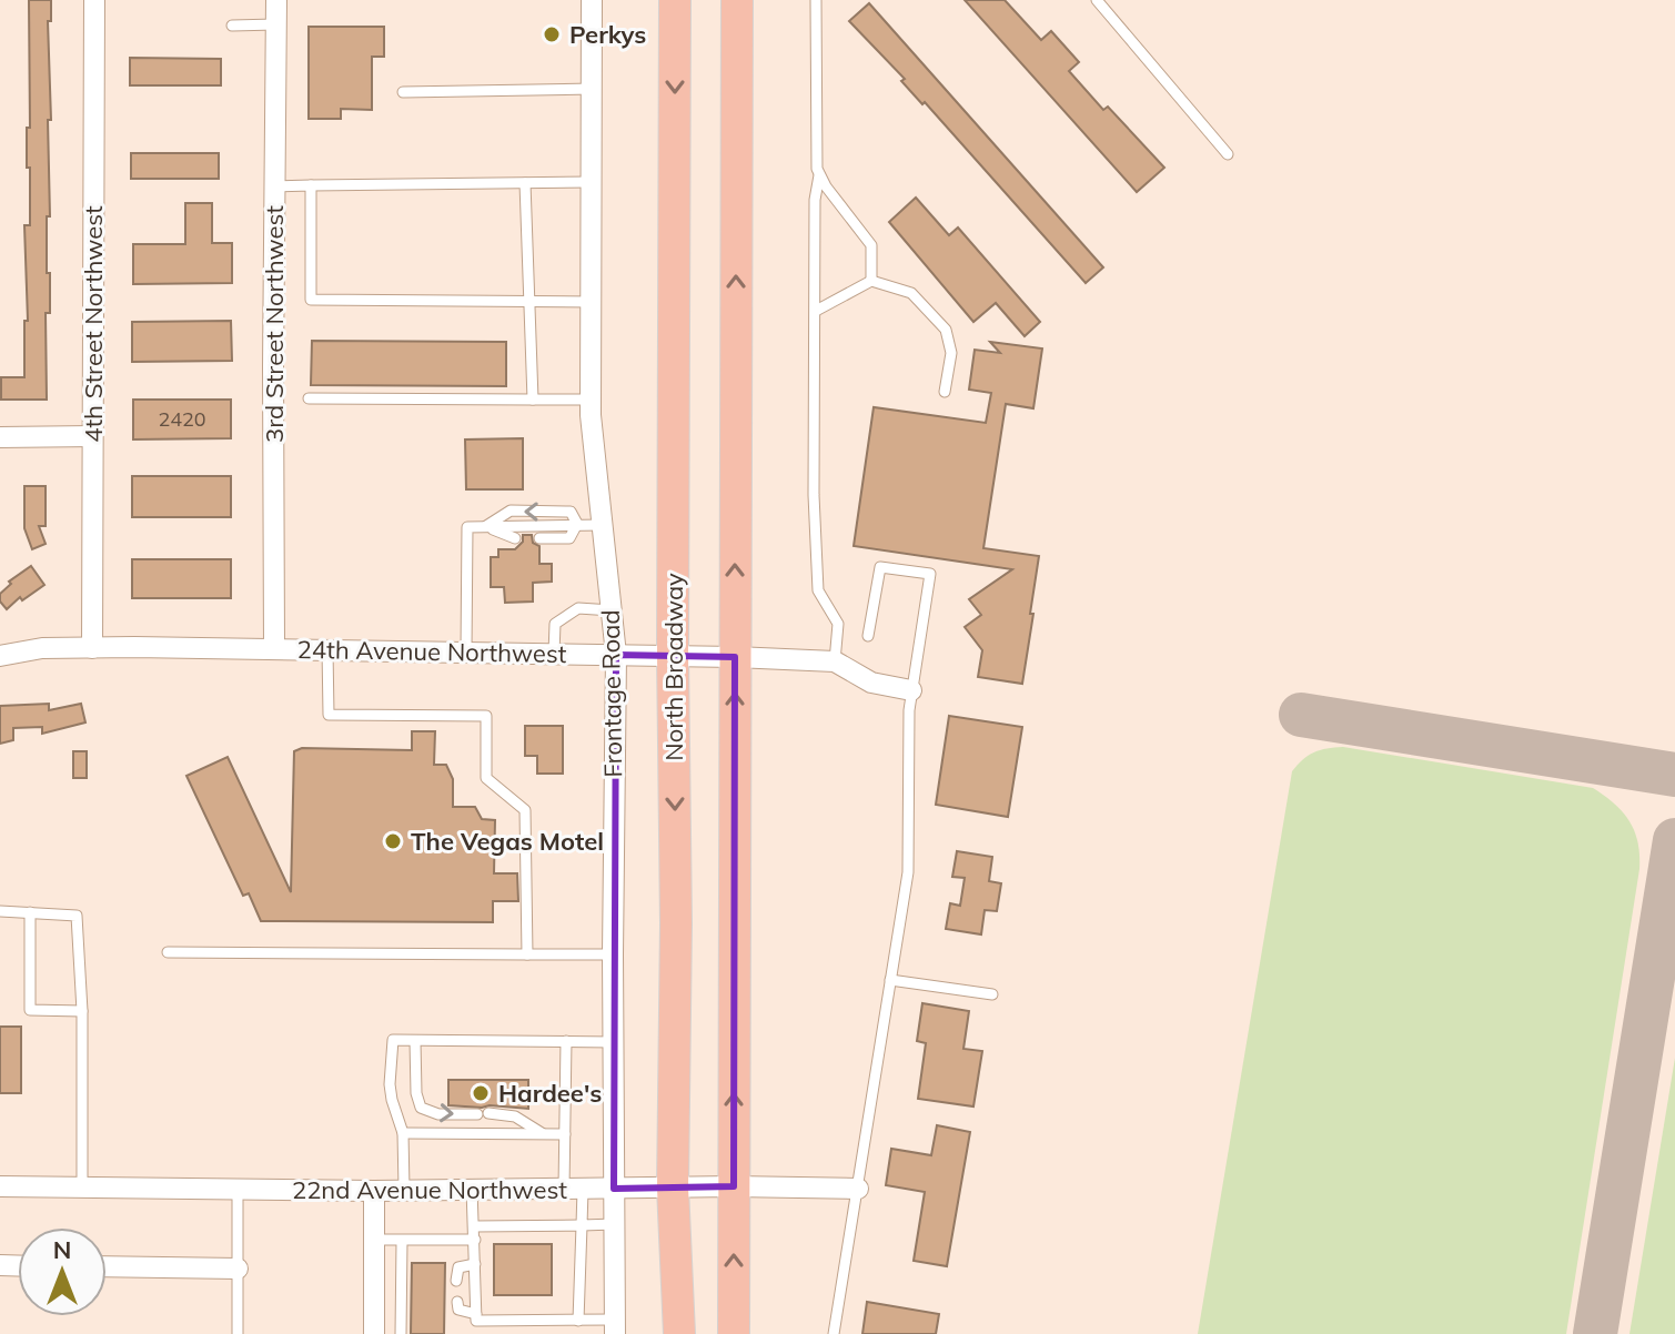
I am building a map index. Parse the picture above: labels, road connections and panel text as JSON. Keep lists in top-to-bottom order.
{
  "streets": {
    "main road": ["North Broadway"],
    "street": [
      "4th Street Northwest",
      "3rd Street Northwest",
      "24th Avenue Northwest",
      "Frontage Road",
      "22nd Avenue Northwest"
    ]
  },
  "crossings": [
    ["4th Street Northwest", "24th Avenue Northwest"],
    ["3rd Street Northwest", "24th Avenue Northwest"],
    ["24th Avenue Northwest", "North Broadway"],
    ["24th Avenue Northwest", "Frontage Road"],
    ["North Broadway", "22nd Avenue Northwest"],
    ["Frontage Road", "22nd Avenue Northwest"]
  ],
  "places": ["Perkys", "The Vegas Motel", "Hardee's"],
  "house_numbers": ["2420"],
  "north": "top"
}
